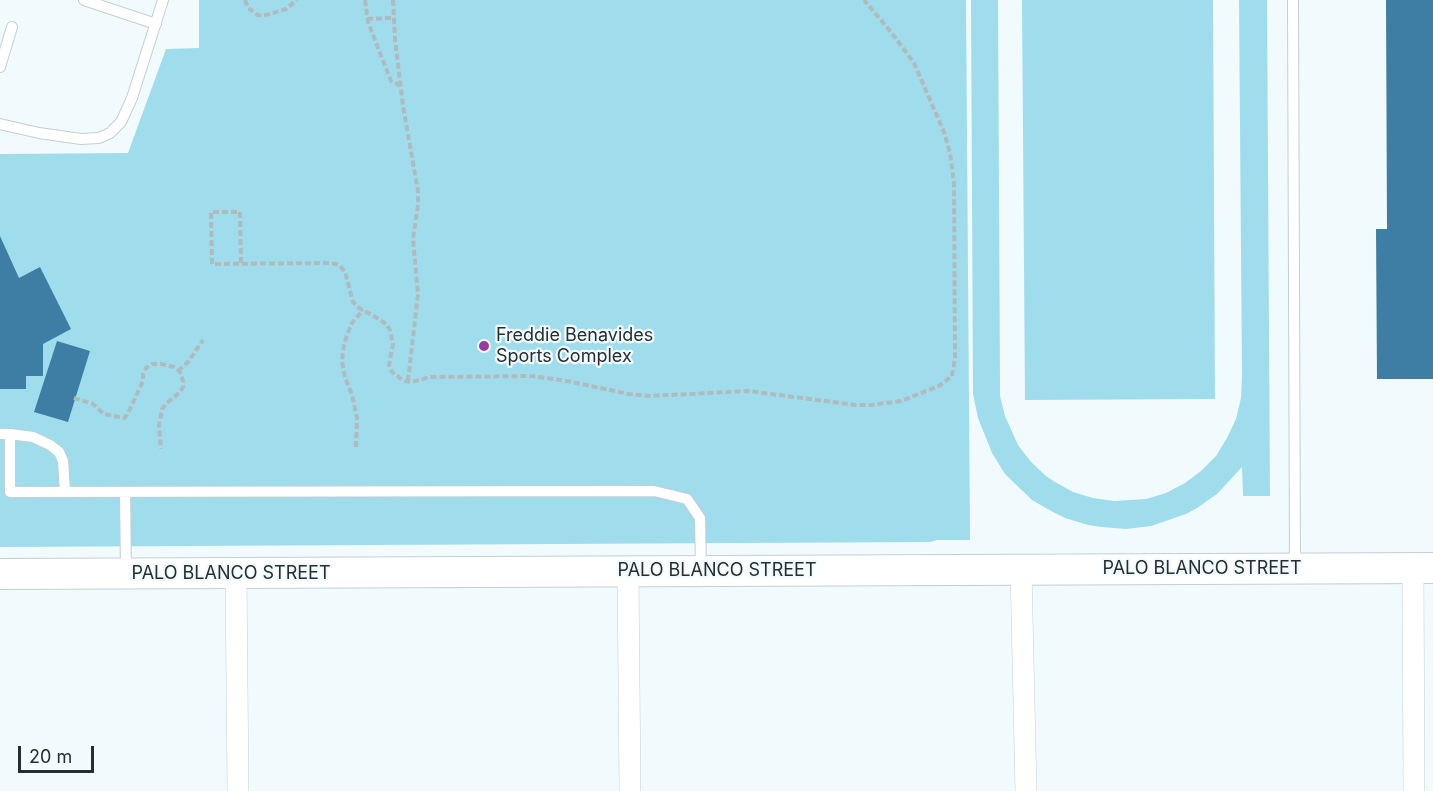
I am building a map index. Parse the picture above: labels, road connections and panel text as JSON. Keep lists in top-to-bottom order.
{
  "streets": {
    "street": ["PALO BLANCO STREET"]
  },
  "places": ["Freddie Benavides Sports Complex"],
  "scale_bar": "20 m"
}
